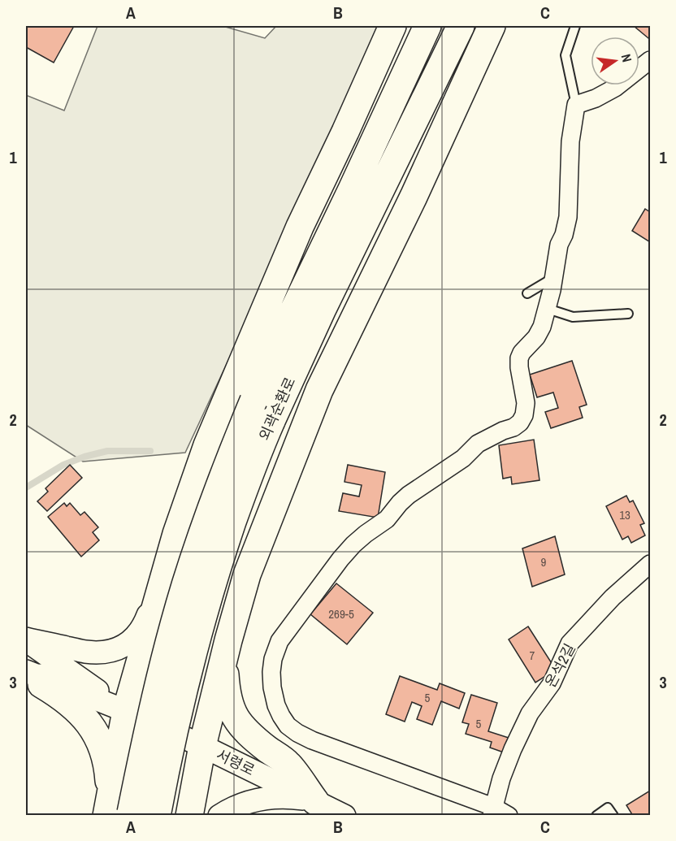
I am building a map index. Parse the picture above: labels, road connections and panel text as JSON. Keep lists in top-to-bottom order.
{
  "streets": {
    "highway": ["외곽순환로"],
    "street": ["온석2길", "서령로"]
  },
  "house_numbers": [
    "13",
    "9",
    "269-5",
    "7",
    "5",
    "5"
  ],
  "north": "right",
  "grid": {
    "columns": ["A", "B", "C"],
    "rows": ["1", "2", "3"]
  }
}
